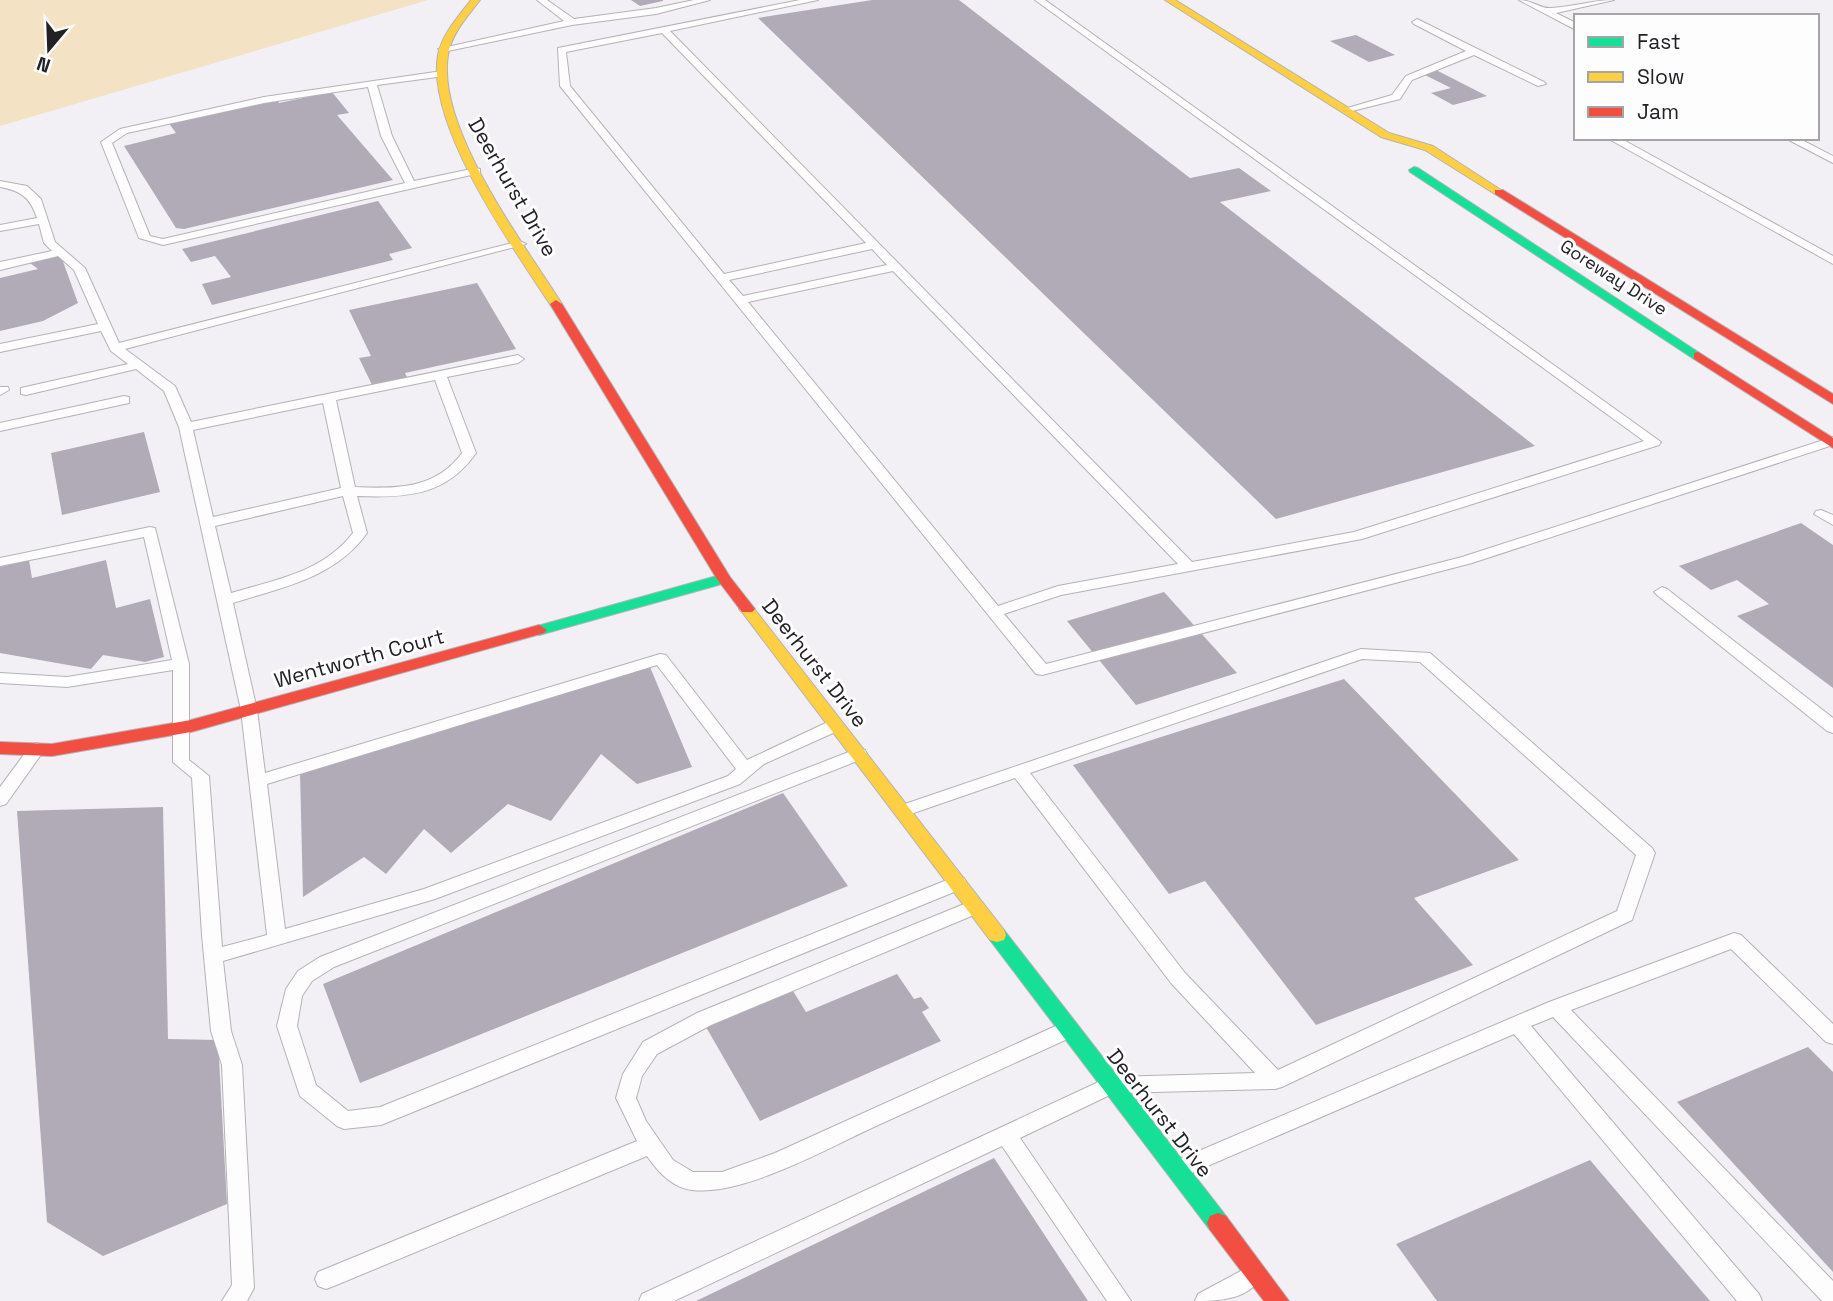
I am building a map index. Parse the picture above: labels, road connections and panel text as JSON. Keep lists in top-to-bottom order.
{
  "streets": {
    "street": ["Deerhurst Drive", "Goreway Drive", "Wentworth Court"]
  },
  "crossings": [
    ["Deerhurst Drive", "Wentworth Court"]
  ],
  "legend": ["Fast", "Slow", "Jam"],
  "north": "bottom"
}
